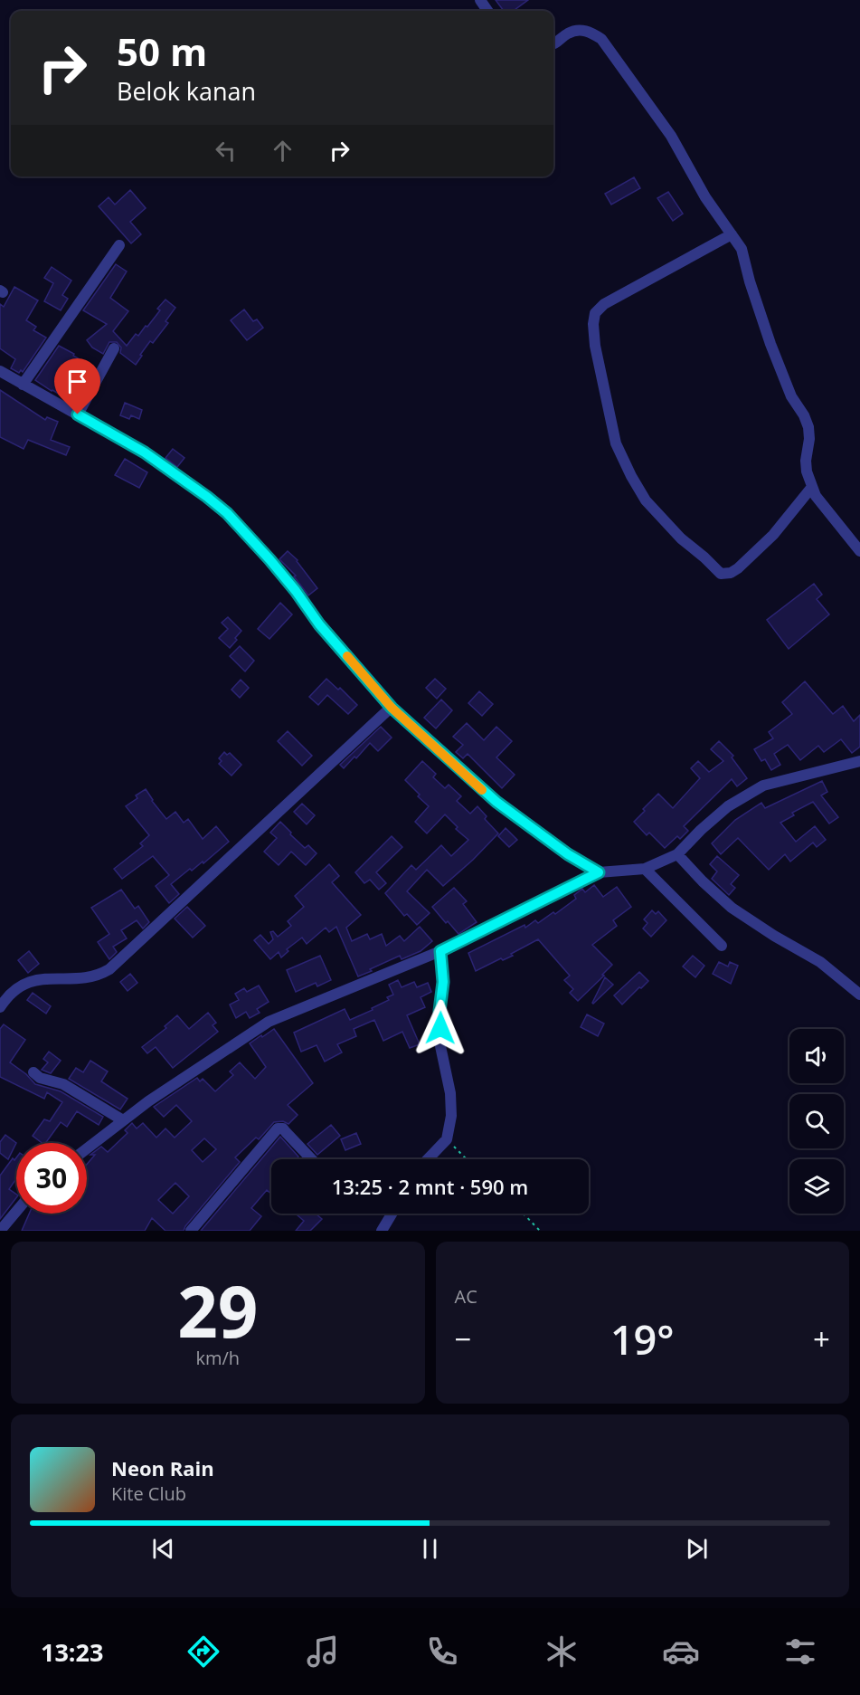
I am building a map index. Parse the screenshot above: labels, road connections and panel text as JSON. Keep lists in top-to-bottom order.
{
  "page": {
    "turn": ["50 m", "Belok kanan"],
    "limit": "30",
    "trip": "13:25 · 2 mnt · 590 m",
    "tile": [
      ["29", "km/h"],
      "AC"
    ],
    "heat": ["−", "19°", "+"],
    "song": ["Neon Rain", "Kite Club"],
    "tabs": "13:23"
  }
}
